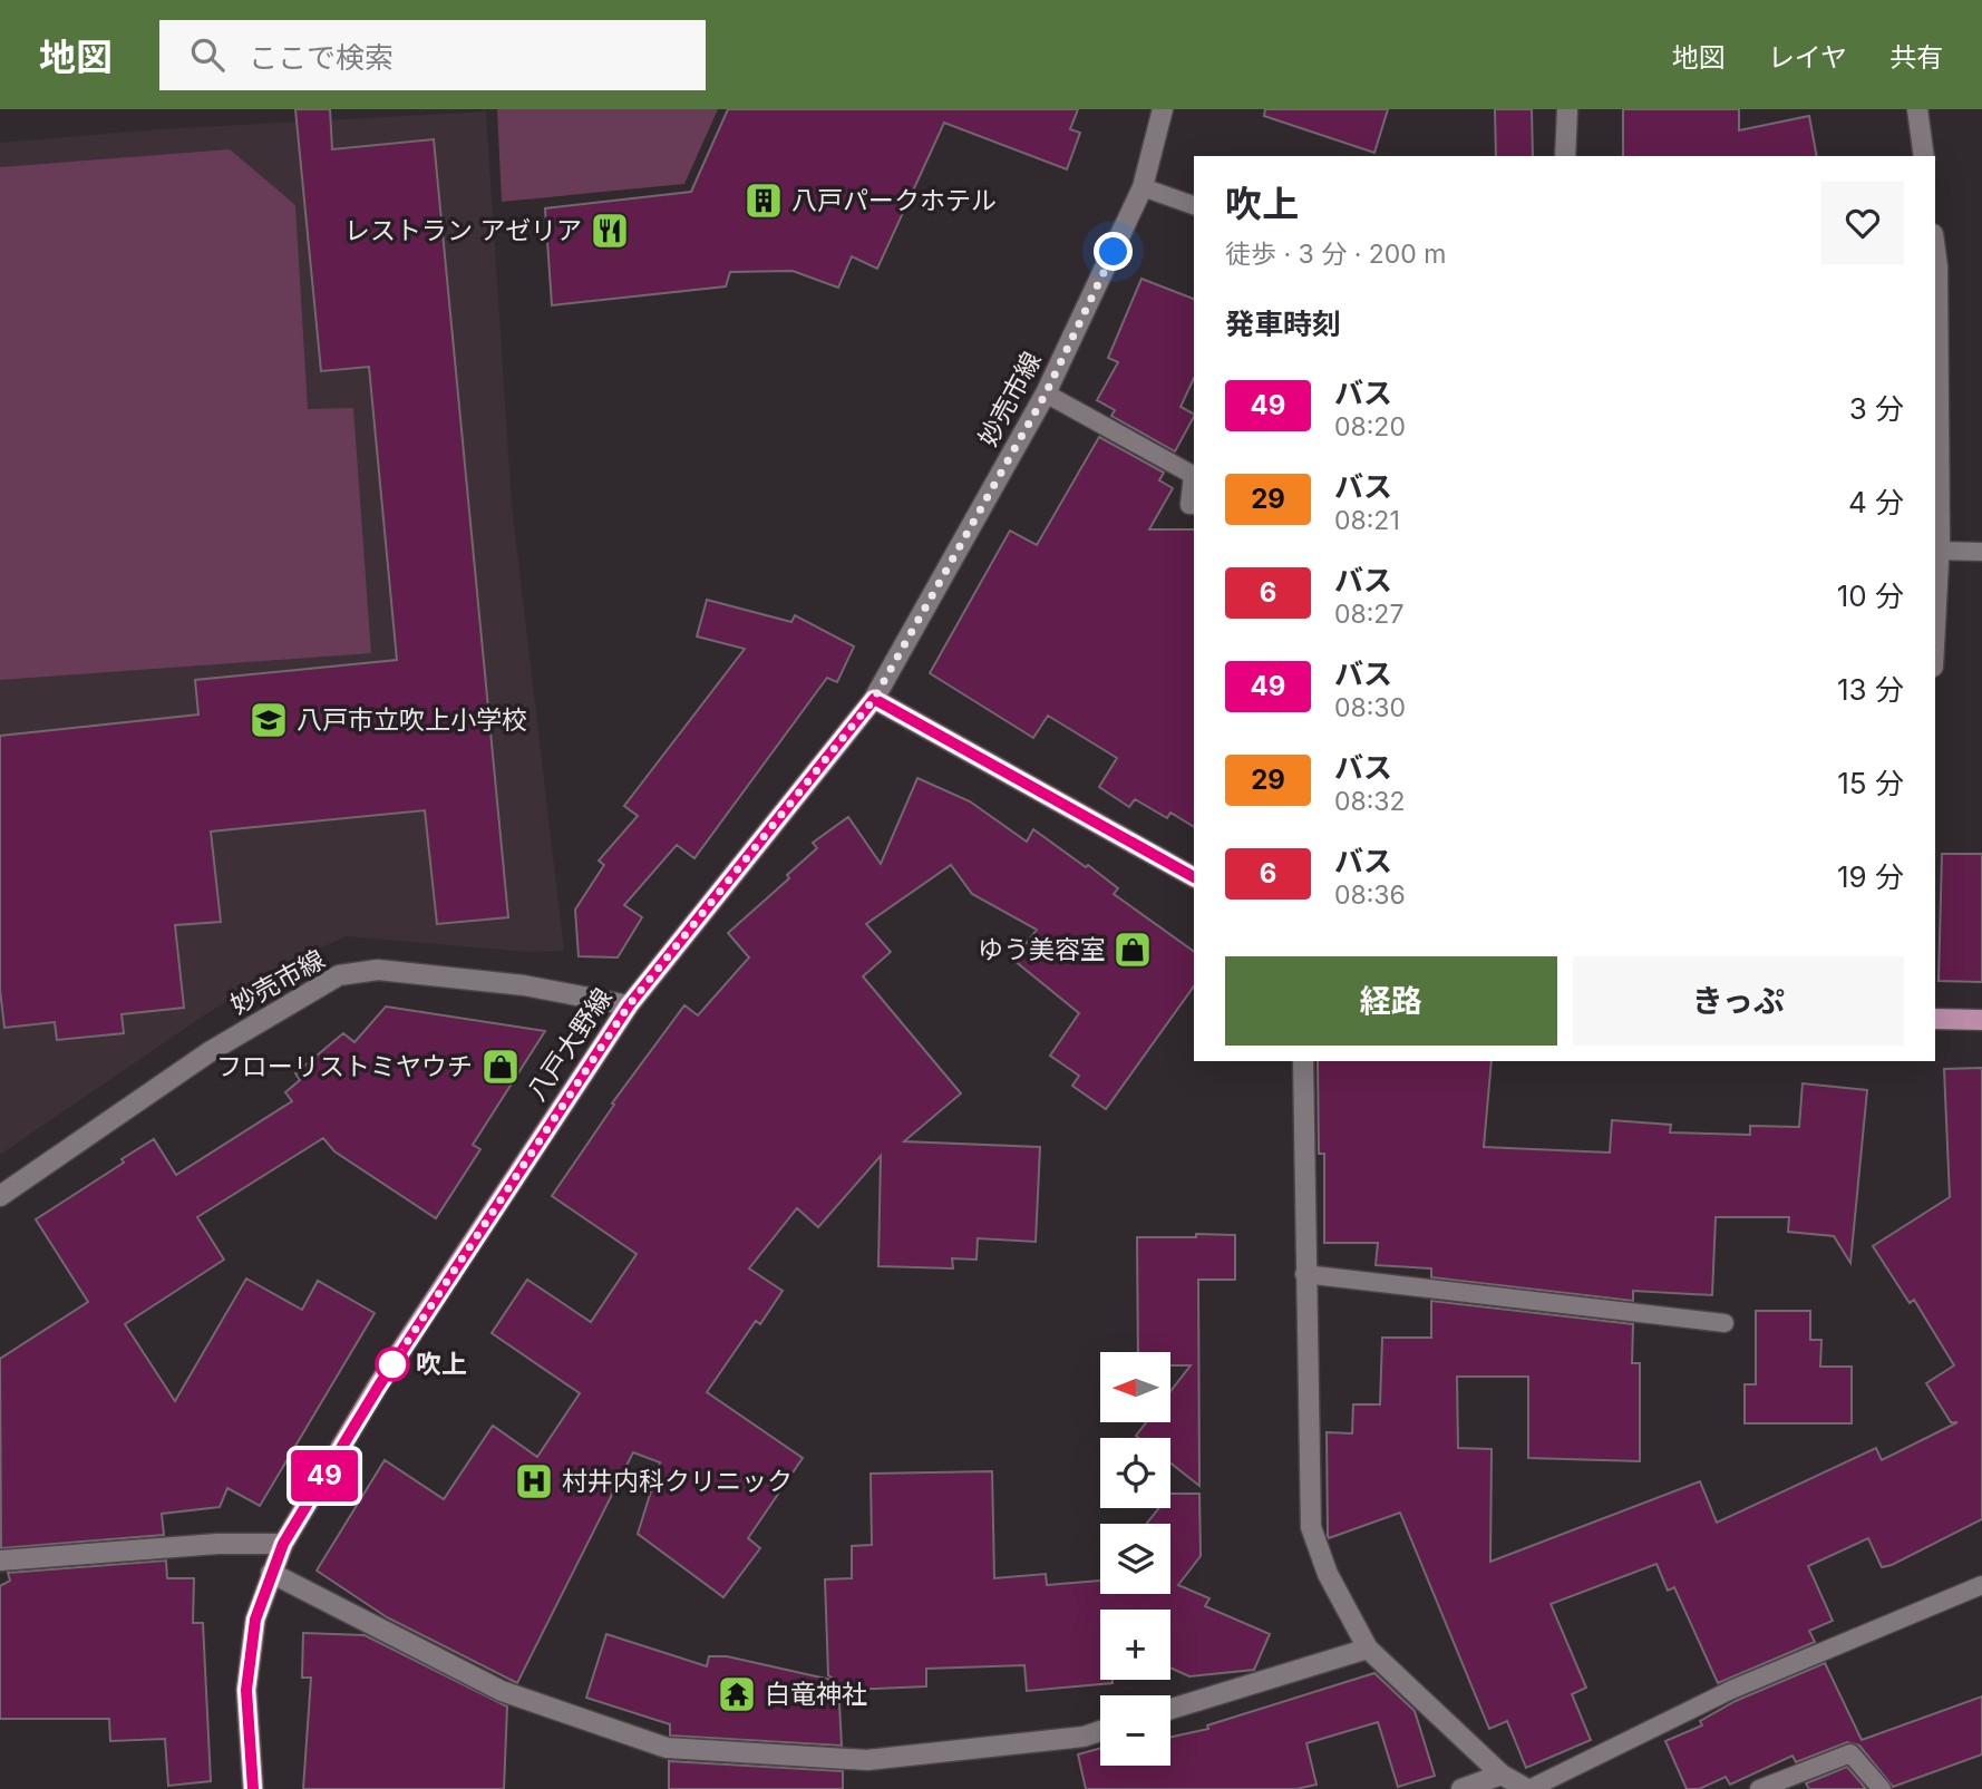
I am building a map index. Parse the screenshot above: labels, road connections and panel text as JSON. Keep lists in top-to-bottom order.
{
  "streets": {
    "main road": ["八戸大野線"],
    "street": ["妙売市線"]
  },
  "crossings": [
    ["妙売市線", "八戸大野線"]
  ],
  "places": {
    "building": ["八戸パークホテル"],
    "restaurant": ["レストラン アゼリア"],
    "school or university": ["八戸市立吹上小学校"],
    "shop": ["ゆう美容室", "フローリストミヤウチ"],
    "other": ["吹上"],
    "hospital": ["村井内科クリニック"],
    "temple": ["白竜神社"]
  },
  "lines": ["bus line 49"],
  "north": "left",
  "page": {
    "header": "地図",
    "search": "ここで検索",
    "nav": ["地図", "レイヤ", "共有"],
    "on_map": "49",
    "heading": [
      ["吹上", "徒歩 · 3 分 · 200 m"],
      "発車時刻"
    ],
    "list": [
      {
        "mark": "49",
        "name": "バス",
        "note": "08:20",
        "value": "3 分"
      },
      {
        "mark": "29",
        "name": "バス",
        "note": "08:21",
        "value": "4 分"
      },
      {
        "mark": "6",
        "name": "バス",
        "note": "08:27",
        "value": "10 分"
      },
      {
        "mark": "49",
        "name": "バス",
        "note": "08:30",
        "value": "13 分"
      },
      {
        "mark": "29",
        "name": "バス",
        "note": "08:32",
        "value": "15 分"
      },
      {
        "mark": "6",
        "name": "バス",
        "note": "08:36",
        "value": "19 分"
      }
    ],
    "buttons": ["経路", "きっぷ"],
    "map_buttons": ["+", "−"]
  }
}
